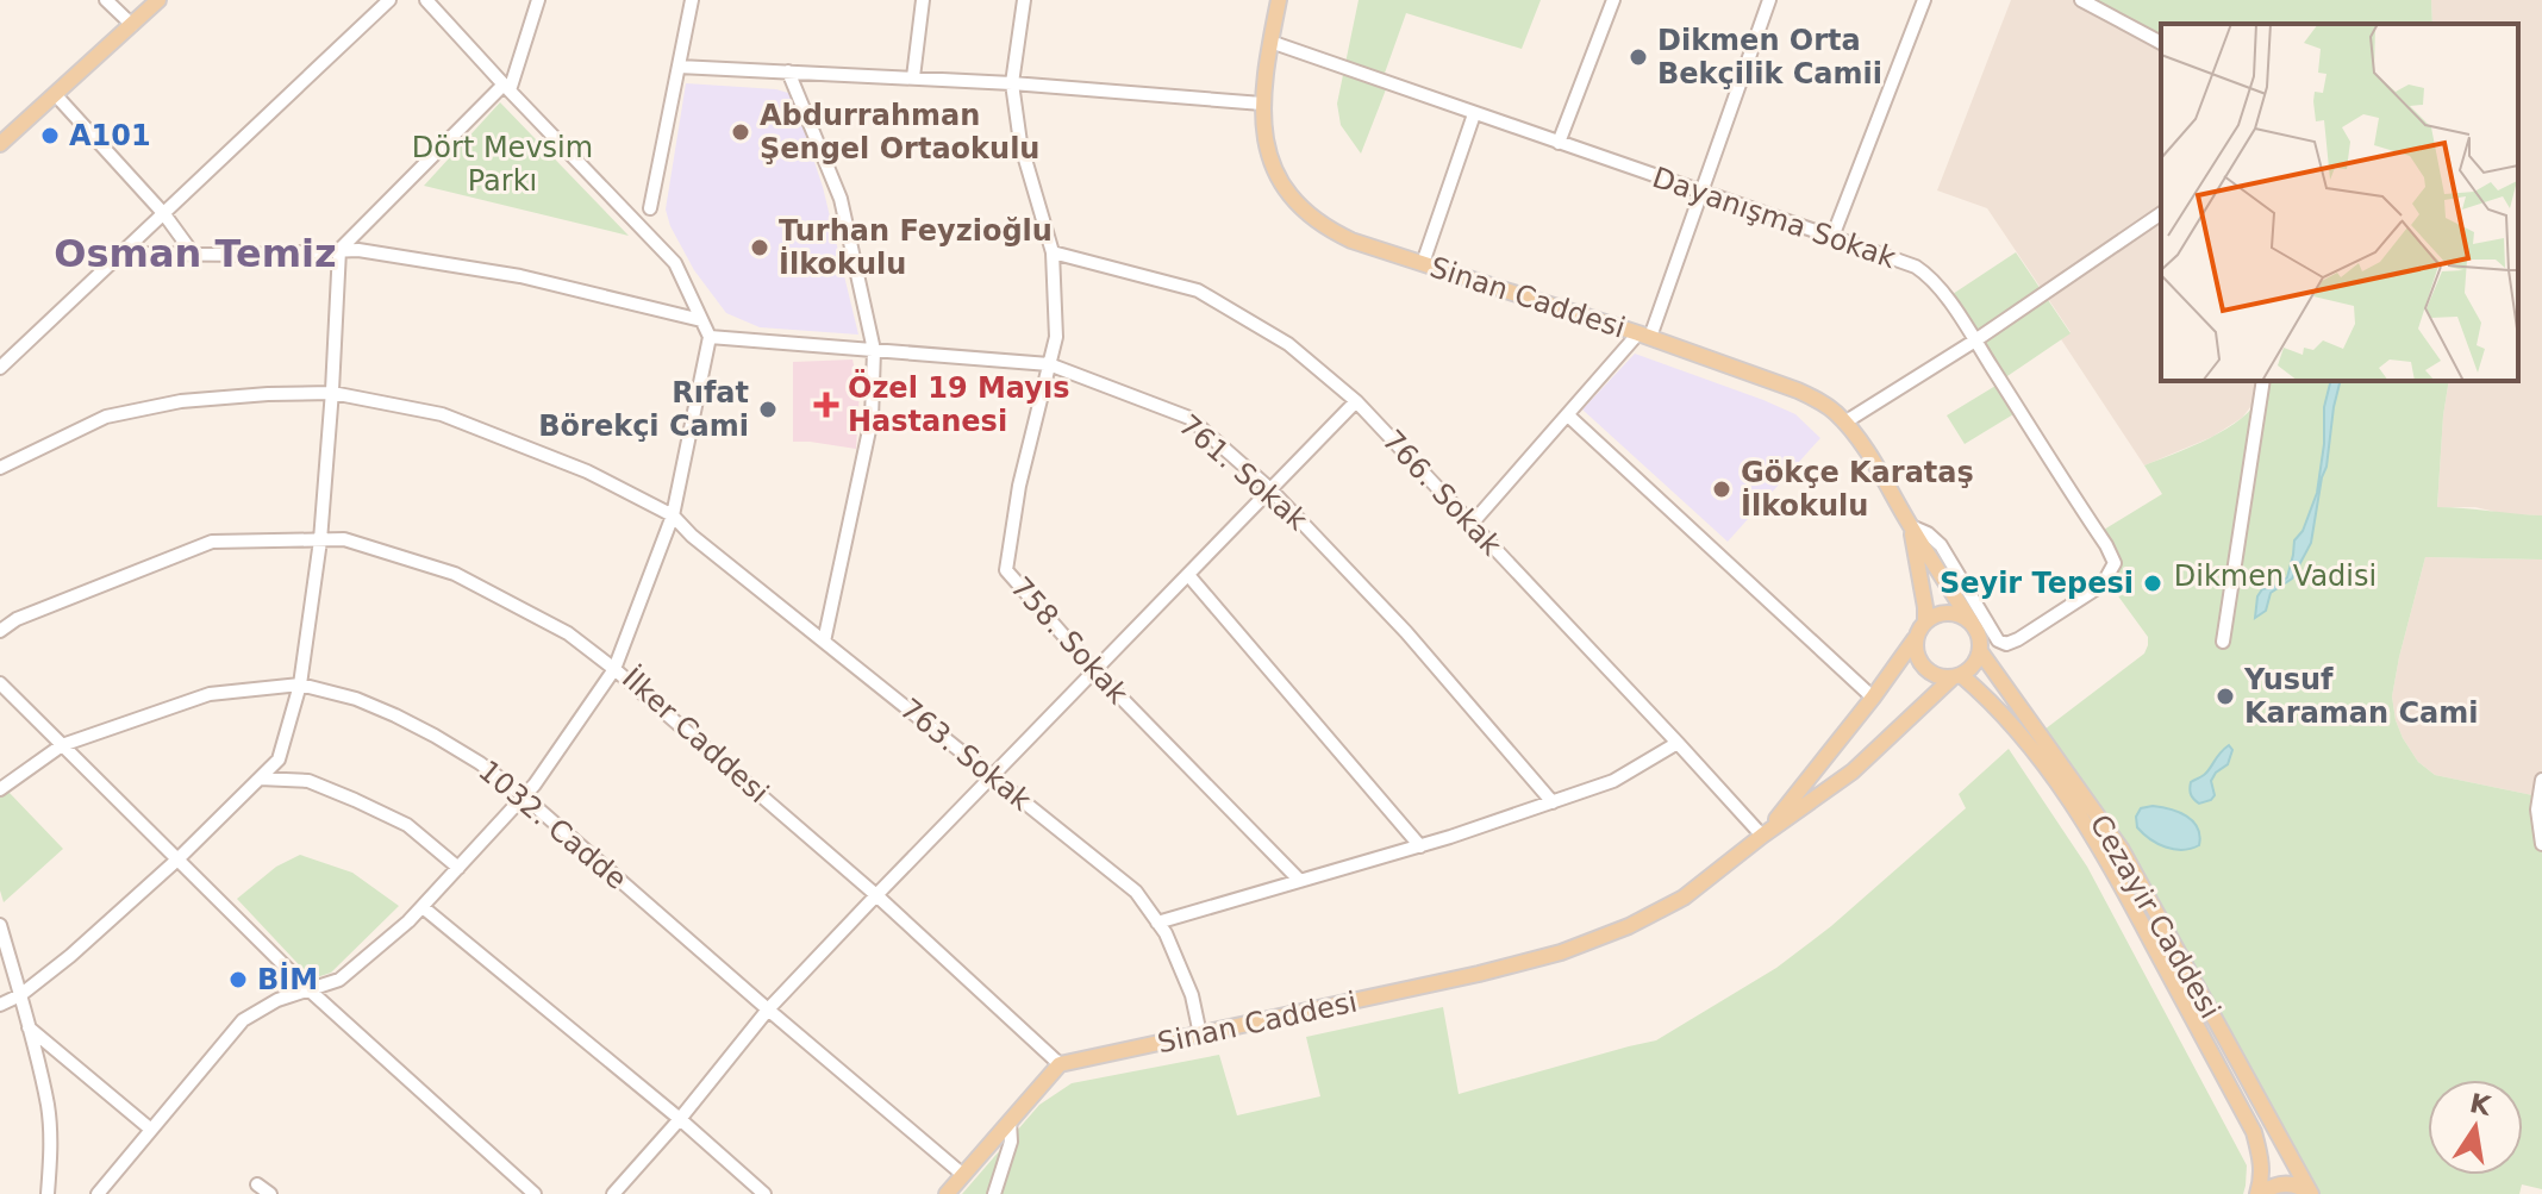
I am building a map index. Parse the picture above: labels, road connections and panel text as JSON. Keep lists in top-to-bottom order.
{
  "streets": {
    "main road": ["Sinan Caddesi", "Cezayir Caddesi"],
    "street": [
      "Dayanışma Sokak",
      "761. Sokak",
      "766. Sokak",
      "758. Sokak",
      "İlker Caddesi",
      "763. Sokak",
      "1032. Cadde"
    ]
  },
  "crossings": [
    ["Dayanışma Sokak", "Sinan Caddesi"],
    ["Sinan Caddesi", "766. Sokak"],
    ["Sinan Caddesi", "İlker Caddesi"],
    ["Sinan Caddesi", "763. Sokak"],
    ["Sinan Caddesi", "Cezayir Caddesi"],
    ["761. Sokak", "758. Sokak"],
    ["761. Sokak", "İlker Caddesi"],
    ["766. Sokak", "758. Sokak"],
    ["İlker Caddesi", "763. Sokak"]
  ],
  "districts": ["Osman Temiz"],
  "parks": ["Dört Mevsim Parkı", "Dikmen Vadisi"],
  "places": {
    "other": [
      "Dikmen Orta Bekçilik Camii",
      "Abdurrahman Şengel Ortaokulu",
      "A101",
      "Turhan Feyzioğlu İlkokulu",
      "Rıfat Börekçi Cami",
      "Gökçe Karataş İlkokulu",
      "Seyir Tepesi",
      "Yusuf Karaman Cami",
      "BİM"
    ],
    "health": ["Özel 19 Mayıs Hastanesi"]
  },
  "north": "top"
}
